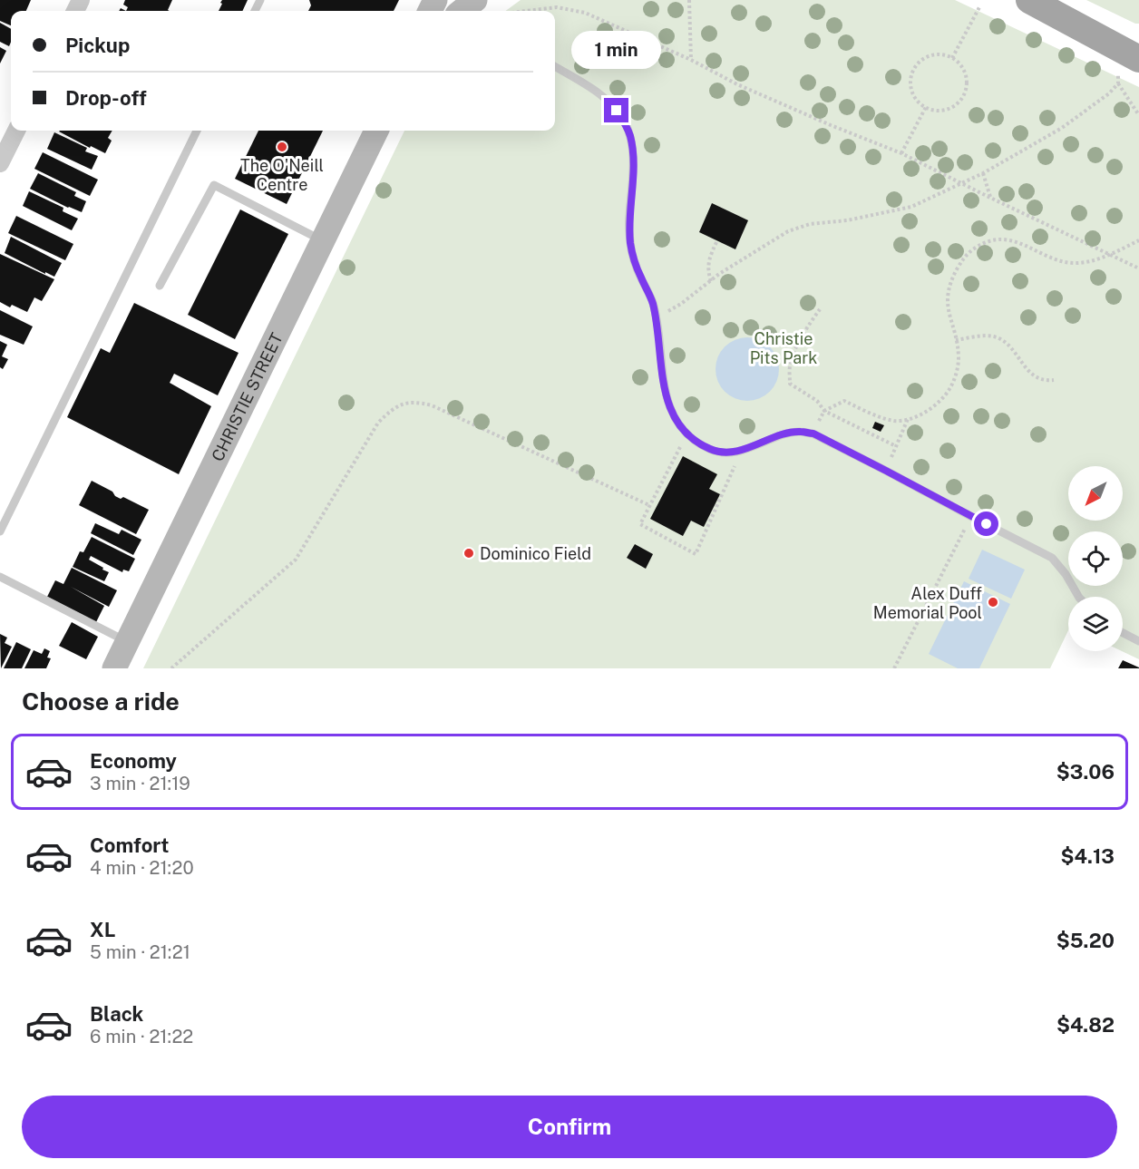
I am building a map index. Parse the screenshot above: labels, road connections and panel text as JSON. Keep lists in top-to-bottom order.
{
  "streets": {
    "street": ["CHRISTIE STREET"]
  },
  "parks": ["Christie Pits Park"],
  "places": ["The O'Neill Centre", "Dominico Field", "Alex Duff Memorial Pool"],
  "north": "bottom left",
  "page": {
    "banner": ["Pickup", "Drop-off"],
    "bubble": "1 min",
    "heading": "Choose a ride",
    "list": [
      {
        "name": "Economy",
        "note": "3 min · 21:19",
        "value": "$3.06"
      },
      {
        "name": "Comfort",
        "note": "4 min · 21:20",
        "value": "$4.13"
      },
      {
        "name": "XL",
        "note": "5 min · 21:21",
        "value": "$5.20"
      },
      {
        "name": "Black",
        "note": "6 min · 21:22",
        "value": "$4.82"
      }
    ],
    "buttons": "Confirm"
  }
}
